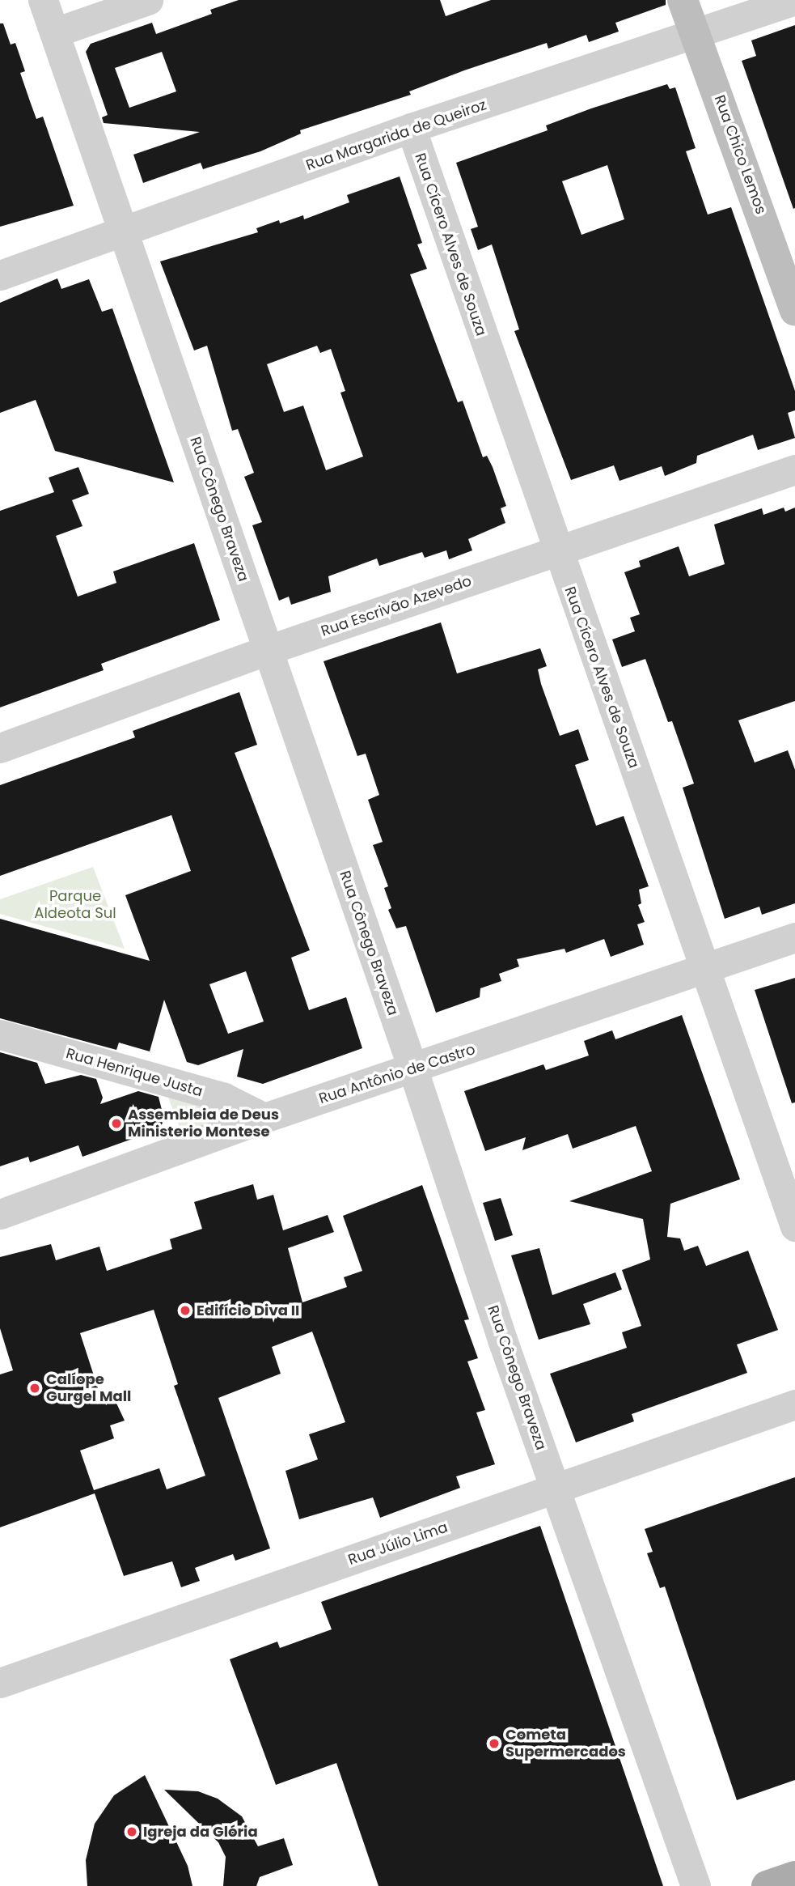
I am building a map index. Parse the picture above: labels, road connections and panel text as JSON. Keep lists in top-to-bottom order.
{
  "streets": {
    "street": [
      "Rua Margarida de Queiroz",
      "Rua Chico Lemos",
      "Rua Cícero Alves de Souza",
      "Rua Cônego Braveza",
      "Rua Escrivão Azevedo",
      "Rua Henrique Justa",
      "Rua Antônio de Castro",
      "Rua Júlio Lima"
    ]
  },
  "crossings": [
    ["Rua Margarida de Queiroz", "Rua Chico Lemos"],
    ["Rua Margarida de Queiroz", "Rua Cícero Alves de Souza"],
    ["Rua Margarida de Queiroz", "Rua Cônego Braveza"],
    ["Rua Cícero Alves de Souza", "Rua Escrivão Azevedo"],
    ["Rua Cícero Alves de Souza", "Rua Antônio de Castro"],
    ["Rua Cônego Braveza", "Rua Escrivão Azevedo"],
    ["Rua Cônego Braveza", "Rua Antônio de Castro"],
    ["Rua Cônego Braveza", "Rua Júlio Lima"],
    ["Rua Henrique Justa", "Rua Antônio de Castro"]
  ],
  "parks": ["Parque Aldeota Sul"],
  "places": [
    "Assembleia de Deus Ministerio Montese",
    "Edifício Diva II",
    "Calíope Gurgel Mall",
    "Cometa Supermercados",
    "Igreja da Glória"
  ]
}
